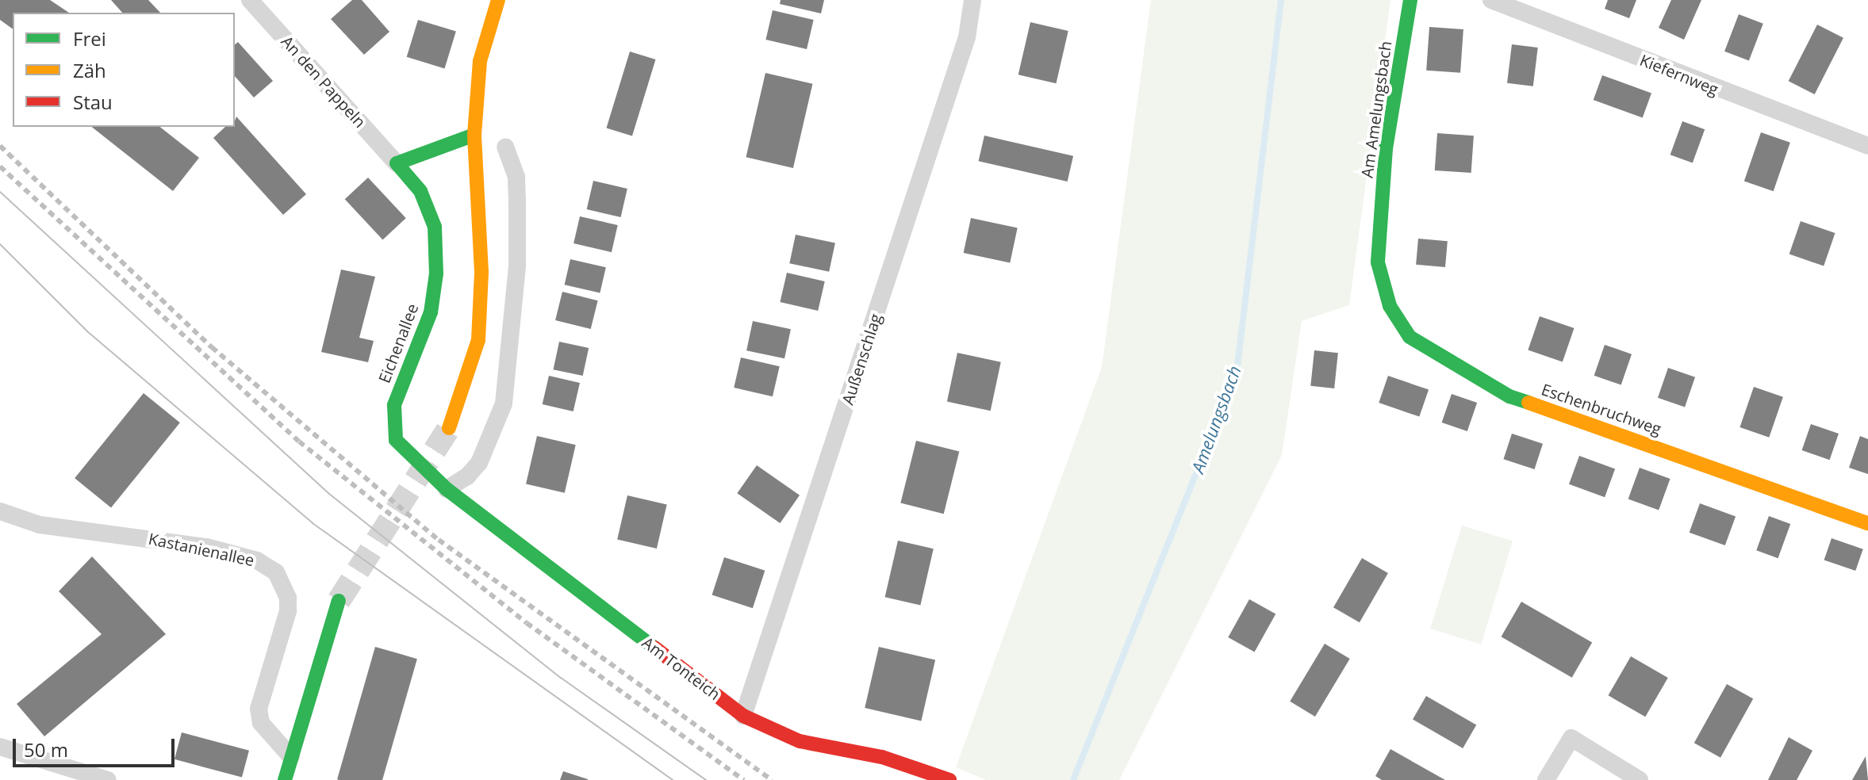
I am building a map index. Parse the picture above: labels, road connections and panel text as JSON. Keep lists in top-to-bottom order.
{
  "streets": {
    "street": [
      "Kiefernweg",
      "An den Pappeln",
      "Am Amelungsbach",
      "Eichenallee",
      "Außenschlag",
      "Eschenbruchweg",
      "Kastanienallee",
      "Am Tonteich"
    ]
  },
  "crossings": [
    ["An den Pappeln", "Eichenallee"],
    ["Am Amelungsbach", "Eschenbruchweg"],
    ["Eichenallee", "Am Tonteich"],
    ["Außenschlag", "Am Tonteich"]
  ],
  "water": ["Amelungsbach"],
  "legend": ["Frei", "Zäh", "Stau"],
  "scale_bar": "50 m"
}
